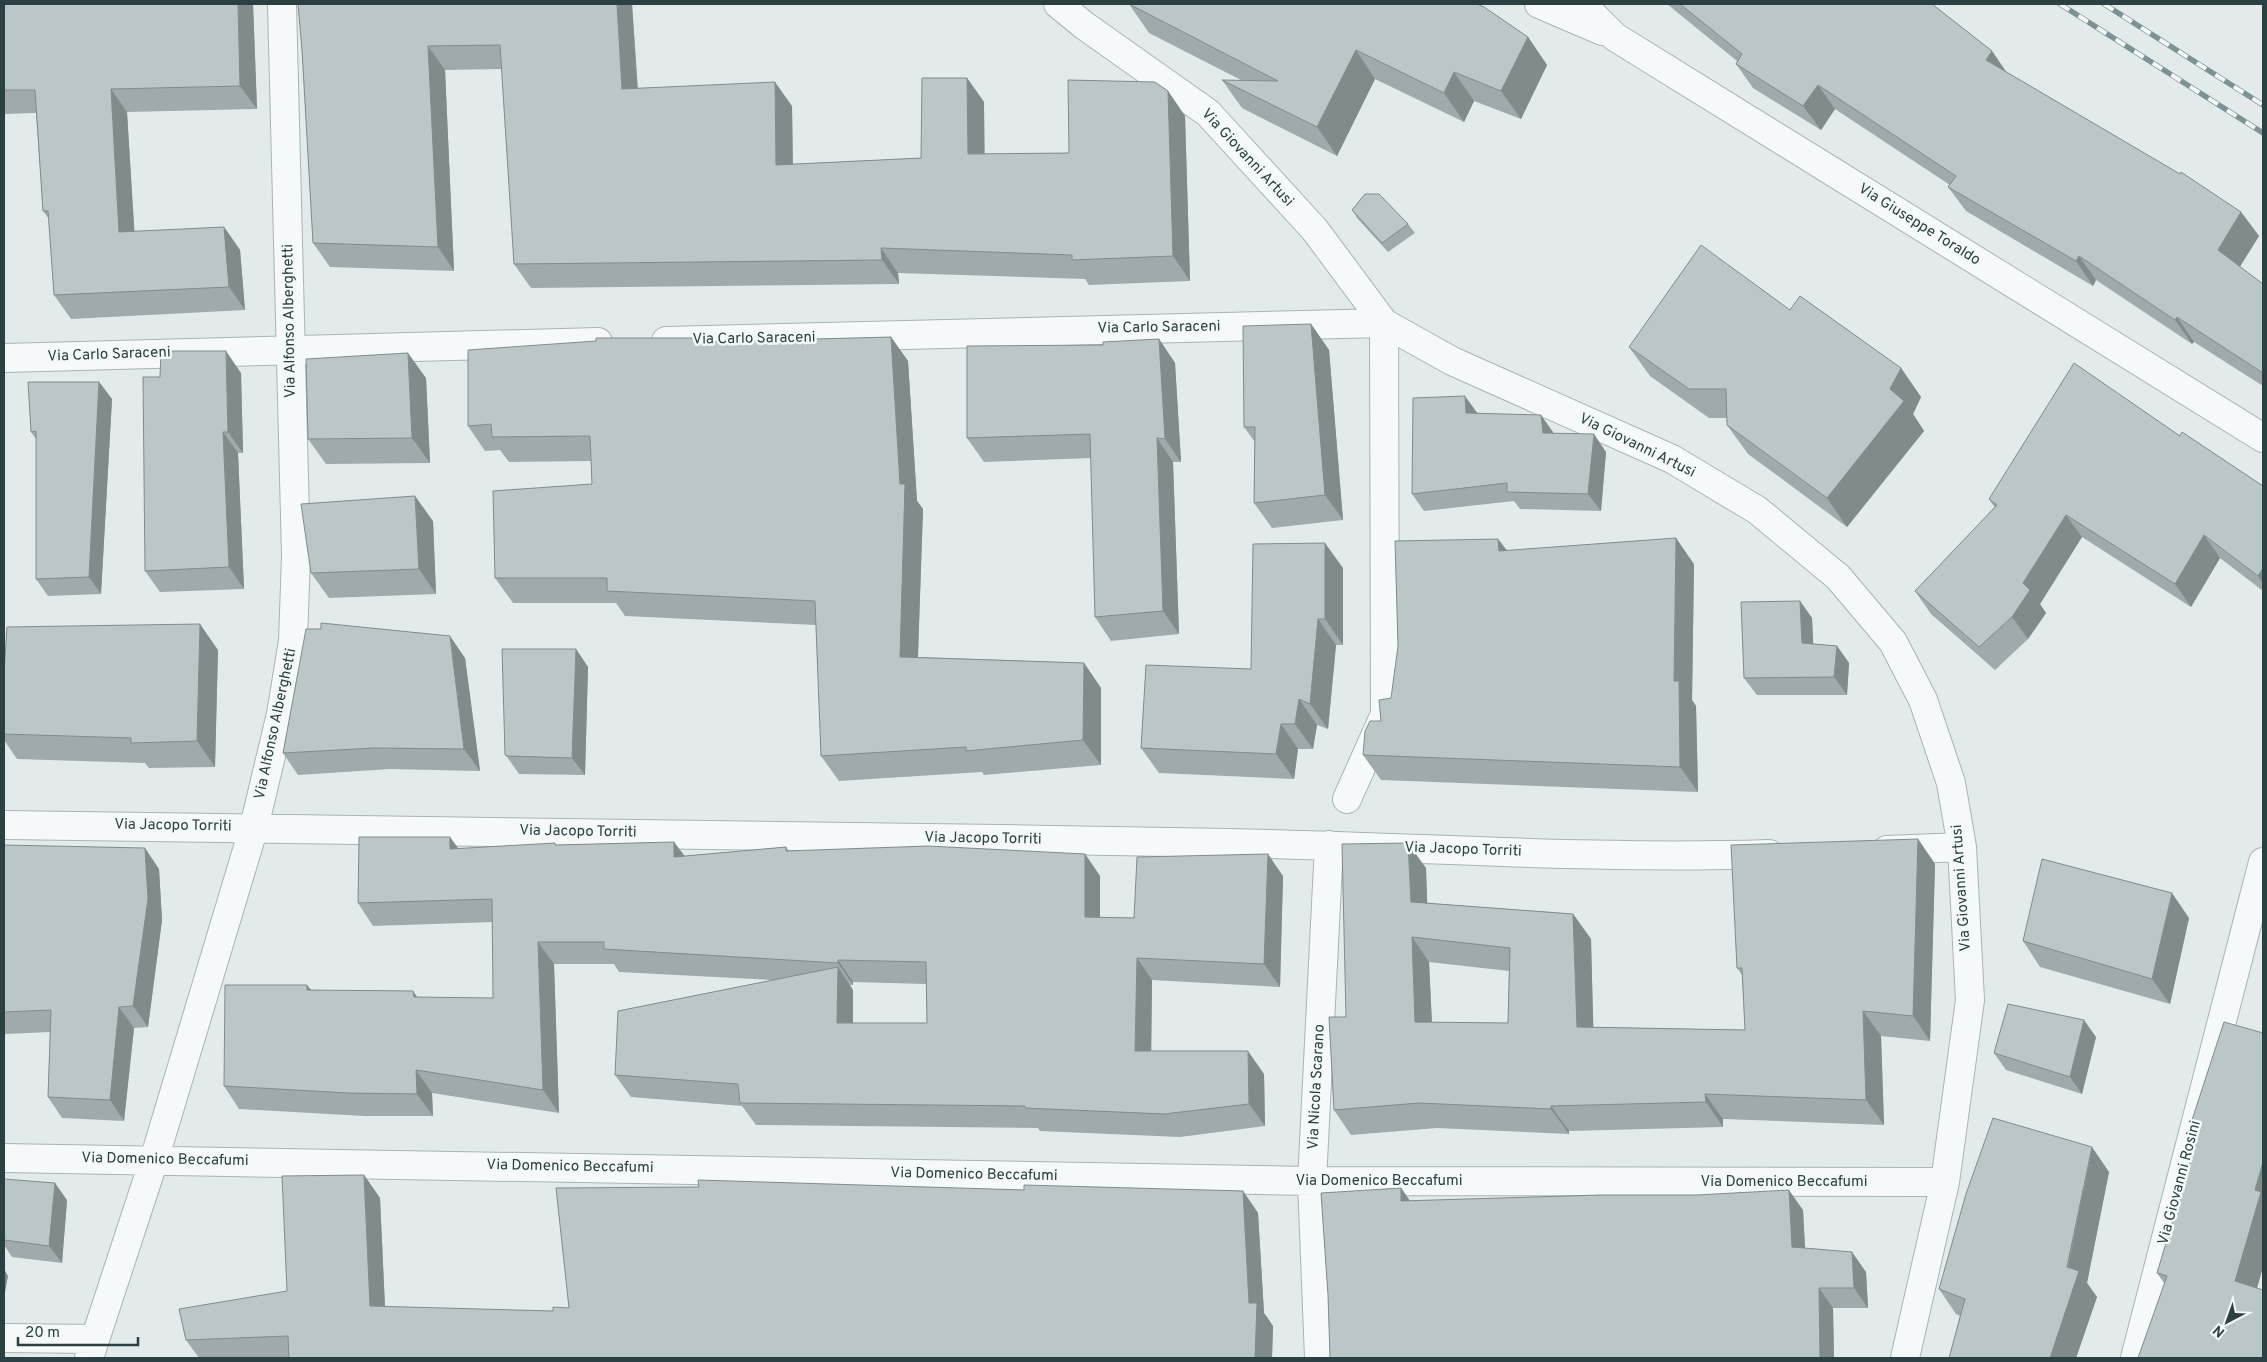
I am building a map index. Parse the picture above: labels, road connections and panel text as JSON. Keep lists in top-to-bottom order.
{
  "streets": {
    "street": [
      "Via Giovanni Artusi",
      "Via Giuseppe Toraldo",
      "Via Alfonso Alberghetti",
      "Via Carlo Saraceni",
      "Via Jacopo Torriti",
      "Via Nicola Scarano",
      "Via Domenico Beccafumi",
      "Via Giovanni Rosini"
    ]
  },
  "crossings": [
    ["Via Giovanni Artusi", "Via Carlo Saraceni"],
    ["Via Giovanni Artusi", "Via Domenico Beccafumi"],
    ["Via Alfonso Alberghetti", "Via Carlo Saraceni"],
    ["Via Alfonso Alberghetti", "Via Jacopo Torriti"],
    ["Via Alfonso Alberghetti", "Via Domenico Beccafumi"],
    ["Via Jacopo Torriti", "Via Nicola Scarano"],
    ["Via Nicola Scarano", "Via Domenico Beccafumi"]
  ],
  "scale_bar": "20 m",
  "north": "bottom left"
}
